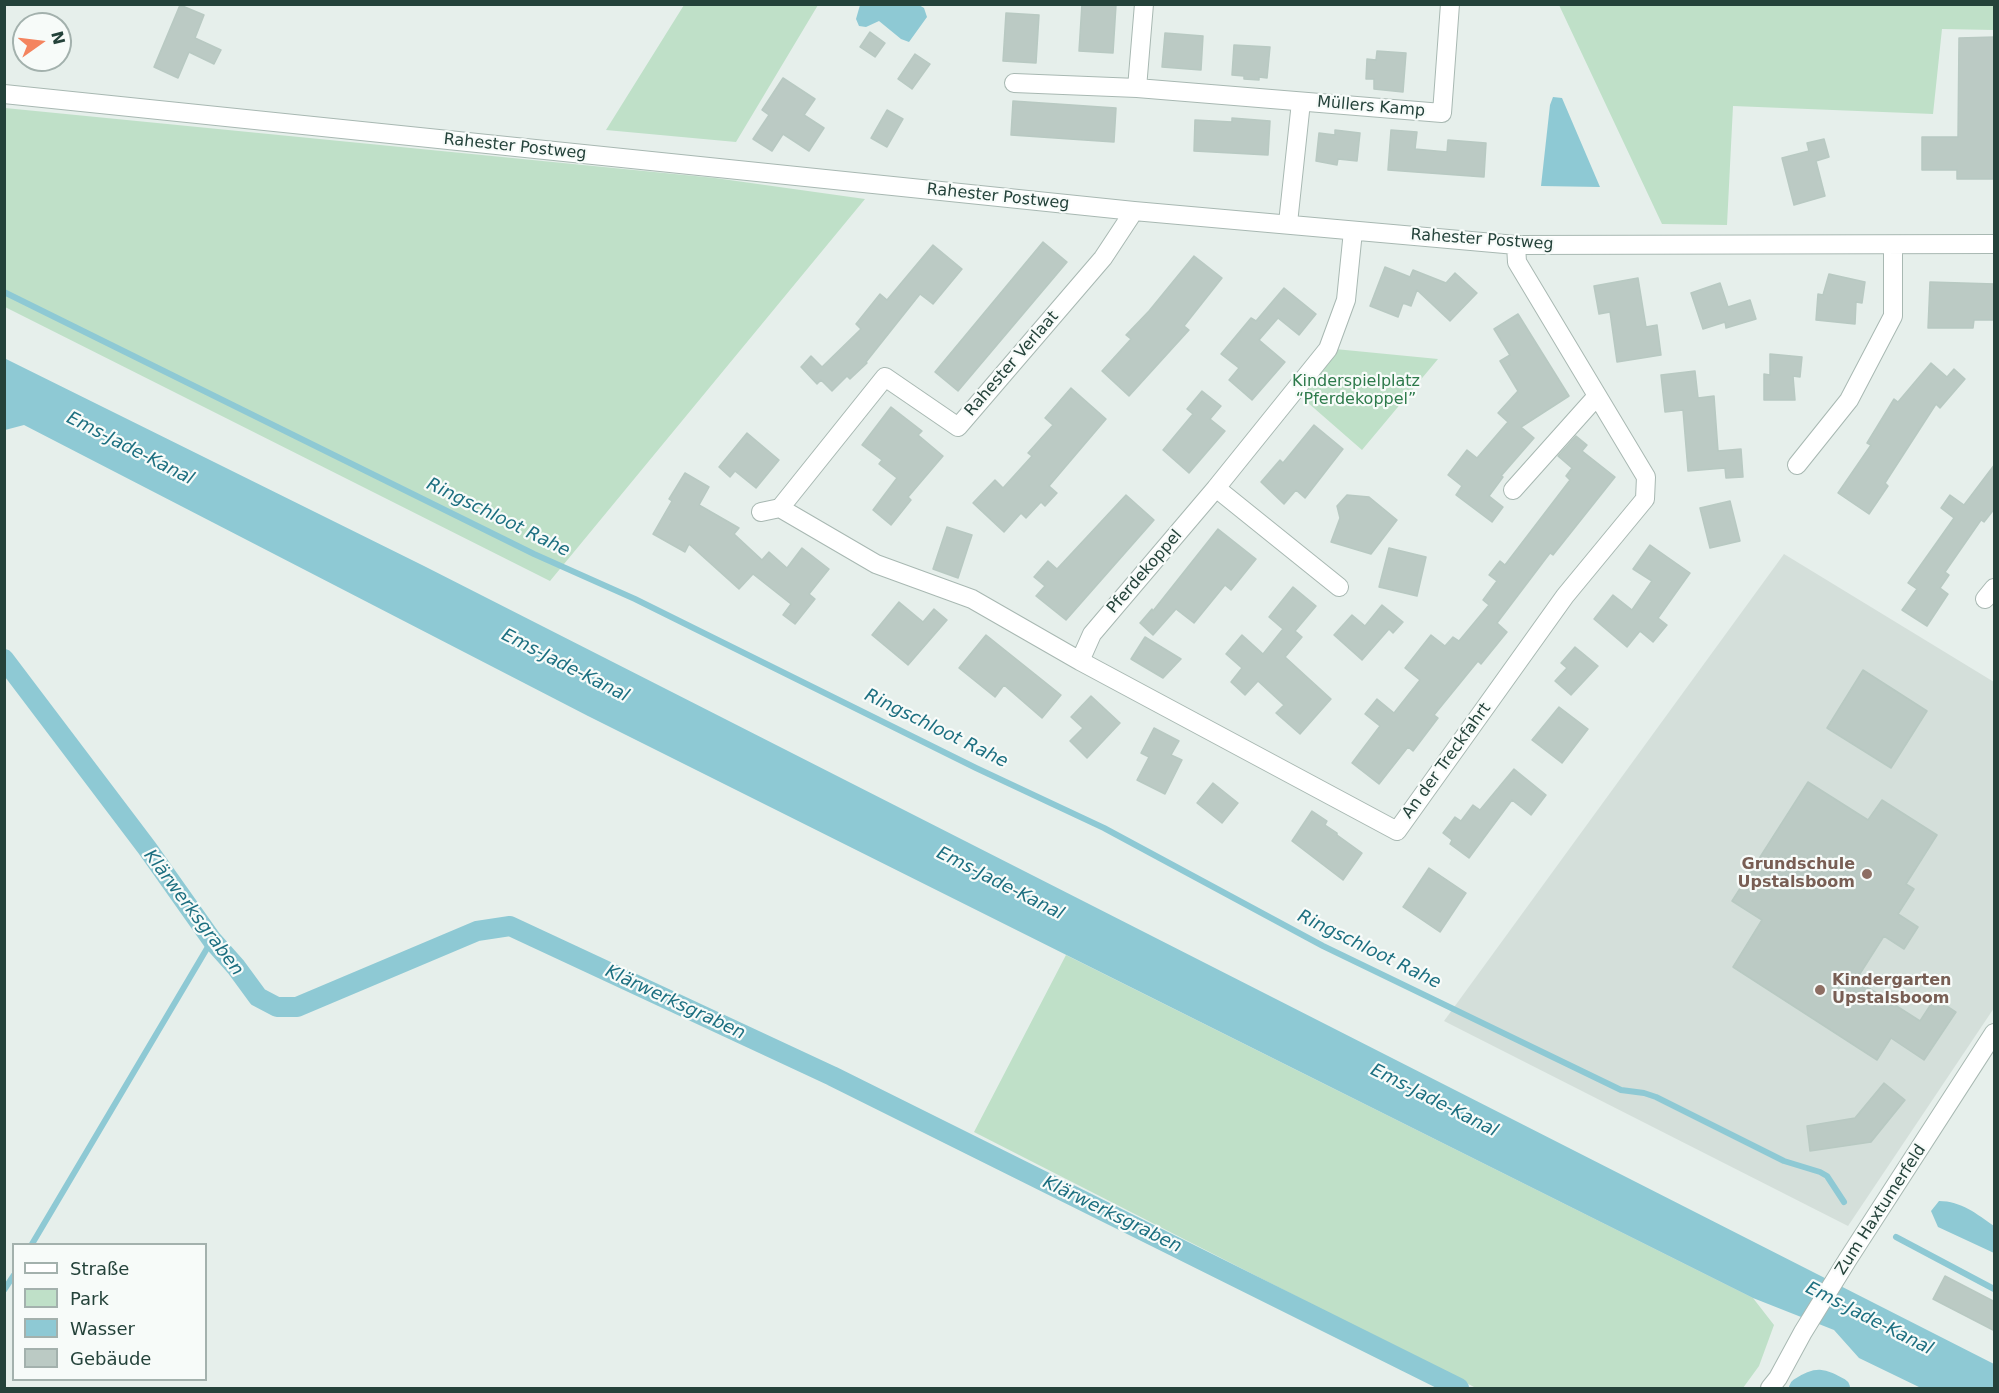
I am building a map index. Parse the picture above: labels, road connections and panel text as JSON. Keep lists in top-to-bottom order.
{
  "streets": {
    "street": [
      "Müllers Kamp",
      "Rahester Postweg",
      "Rahester Verlaat",
      "Pferdekoppel",
      "An der Treckfahrt",
      "Zum Haxtumerfeld"
    ]
  },
  "crossings": [
    ["Müllers Kamp", "Rahester Postweg"],
    ["Rahester Postweg", "Rahester Verlaat"],
    ["Rahester Postweg", "Pferdekoppel"],
    ["Rahester Postweg", "An der Treckfahrt"],
    ["Pferdekoppel", "An der Treckfahrt"]
  ],
  "water": ["Ems-Jade-Kanal", "Ringschloot Rahe", "Klärwerksgraben"],
  "parks": ["Kinderspielplatz “Pferdekoppel”"],
  "places": ["Grundschule Upstalsboom", "Kindergarten Upstalsboom"],
  "legend": [
    "Straße",
    "Park",
    "Wasser",
    "Gebäude"
  ],
  "north": "right"
}
